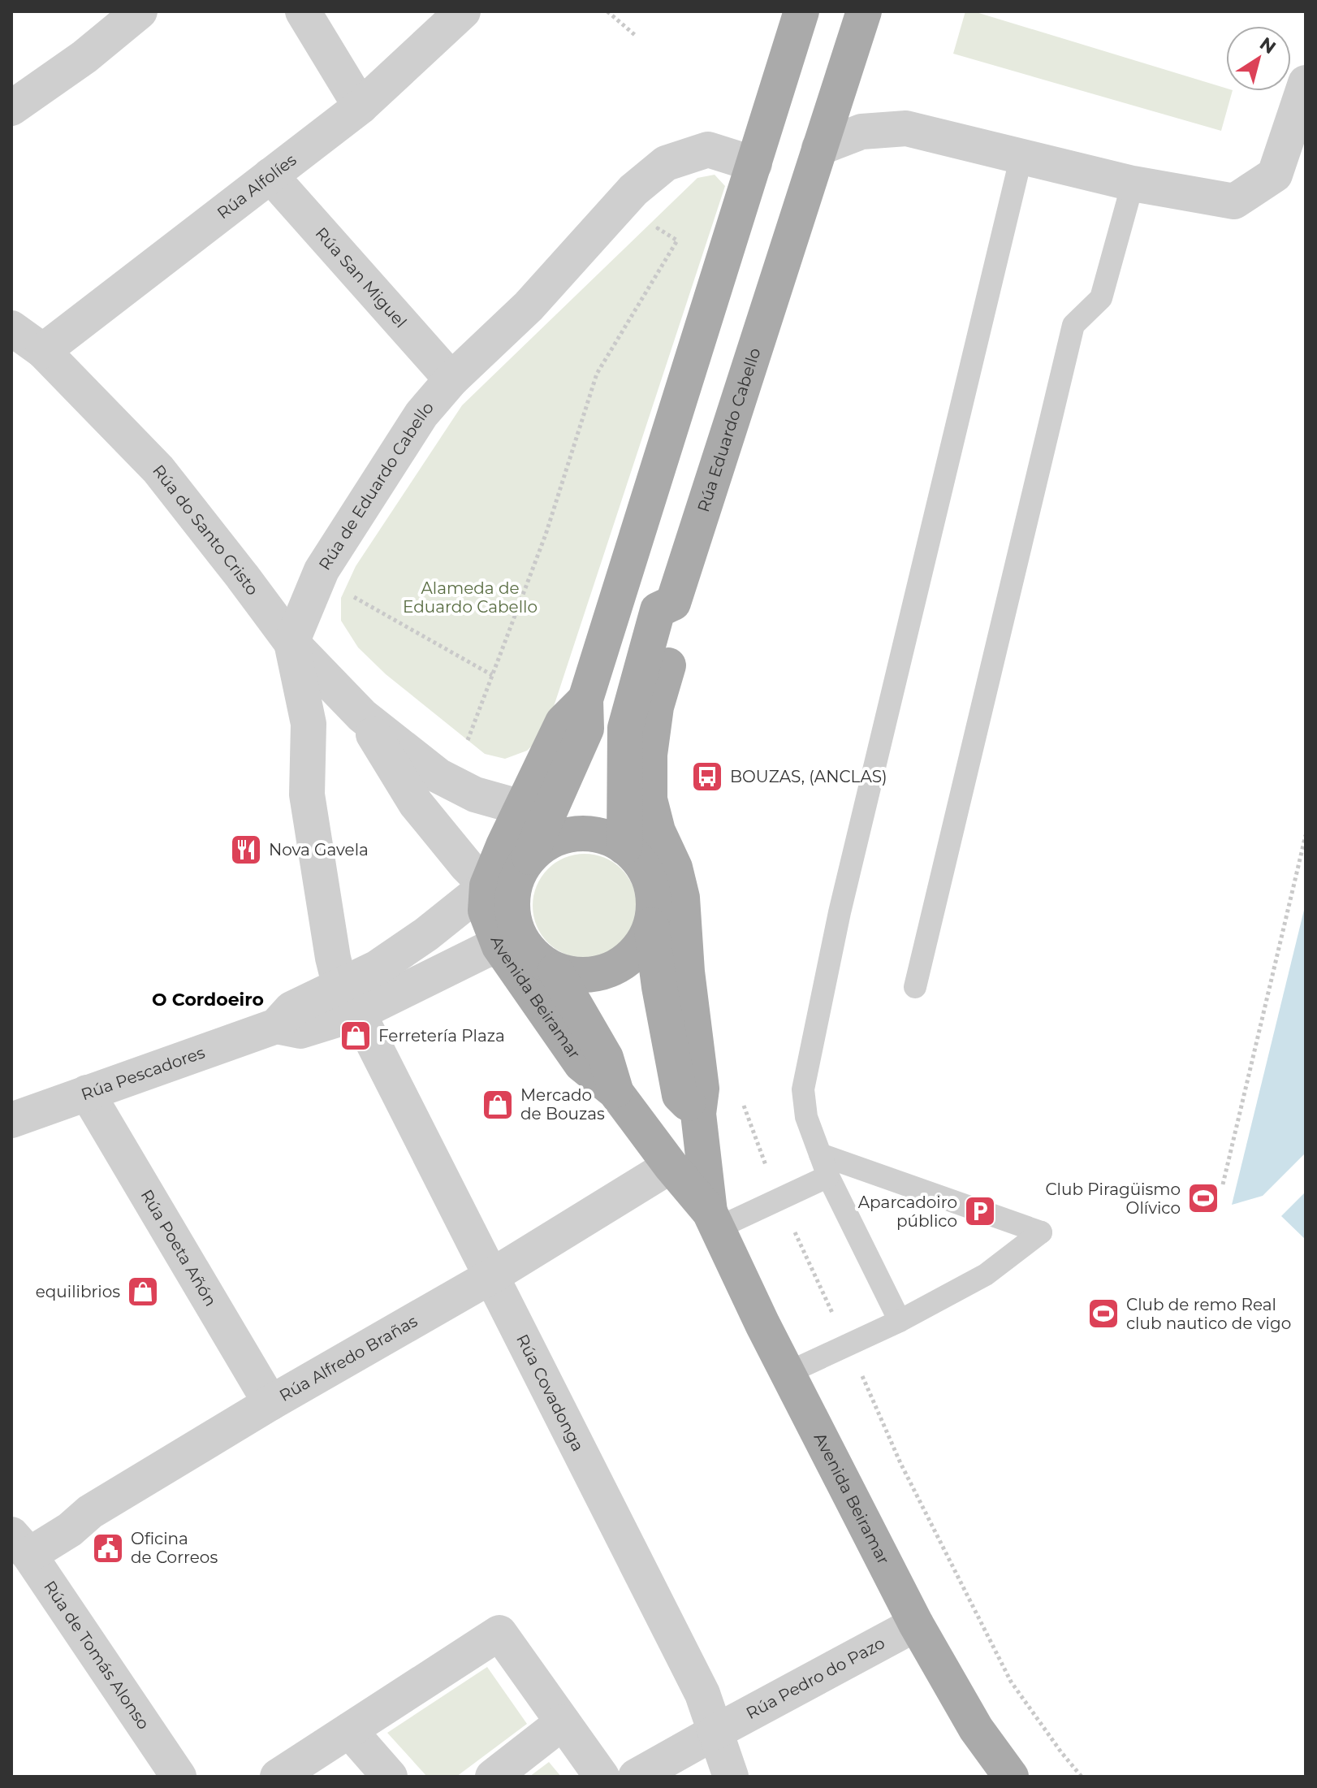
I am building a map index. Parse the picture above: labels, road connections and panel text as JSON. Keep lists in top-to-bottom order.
{
  "streets": {
    "main road": ["Rúa Eduardo Cabello", "Rúa do Santo Cristo", "Avenida Beiramar"],
    "street": [
      "Rúa Alfolíes",
      "Rúa San Miguel",
      "Rúa de Eduardo Cabello",
      "Rúa Pescadores",
      "Rúa Poeta Añón",
      "Rúa Alfredo Brañas",
      "Rúa Covadonga",
      "Rúa de Tomás Alonso",
      "Rúa Pedro do Pazo"
    ]
  },
  "crossings": [
    ["Rúa Alfolíes", "Rúa San Miguel"],
    ["Rúa Alfolíes", "Rúa do Santo Cristo"],
    ["Rúa San Miguel", "Rúa de Eduardo Cabello"],
    ["Rúa Eduardo Cabello", "Rúa do Santo Cristo"],
    ["Rúa Eduardo Cabello", "Avenida Beiramar"],
    ["Rúa Eduardo Cabello", "Rúa Pescadores"],
    ["Rúa de Eduardo Cabello", "Rúa do Santo Cristo"],
    ["Rúa do Santo Cristo", "Avenida Beiramar"],
    ["Rúa do Santo Cristo", "Rúa Pescadores"],
    ["Avenida Beiramar", "Rúa Pescadores"],
    ["Avenida Beiramar", "Rúa Alfredo Brañas"],
    ["Avenida Beiramar", "Rúa Pedro do Pazo"],
    ["Rúa Pescadores", "Rúa Poeta Añón"],
    ["Rúa Pescadores", "Rúa Covadonga"],
    ["Rúa Poeta Añón", "Rúa Alfredo Brañas"],
    ["Rúa Alfredo Brañas", "Rúa Covadonga"],
    ["Rúa Alfredo Brañas", "Rúa de Tomás Alonso"],
    ["Rúa Covadonga", "Rúa Pedro do Pazo"]
  ],
  "districts": ["O Cordoeiro"],
  "parks": ["Alameda de Eduardo Cabello"],
  "places": {
    "bus stop": ["BOUZAS, (ANCLAS)"],
    "restaurant": ["Nova Gavela"],
    "shop": ["Ferretería Plaza", "Mercado de Bouzas", "equilibrios"],
    "sports": ["Club Piragüismo Olívico", "Club de remo Real club nautico de vigo"],
    "parking": ["Aparcadoiro público"],
    "public building": ["Oficina de Correos"]
  },
  "north": "top right"
}
